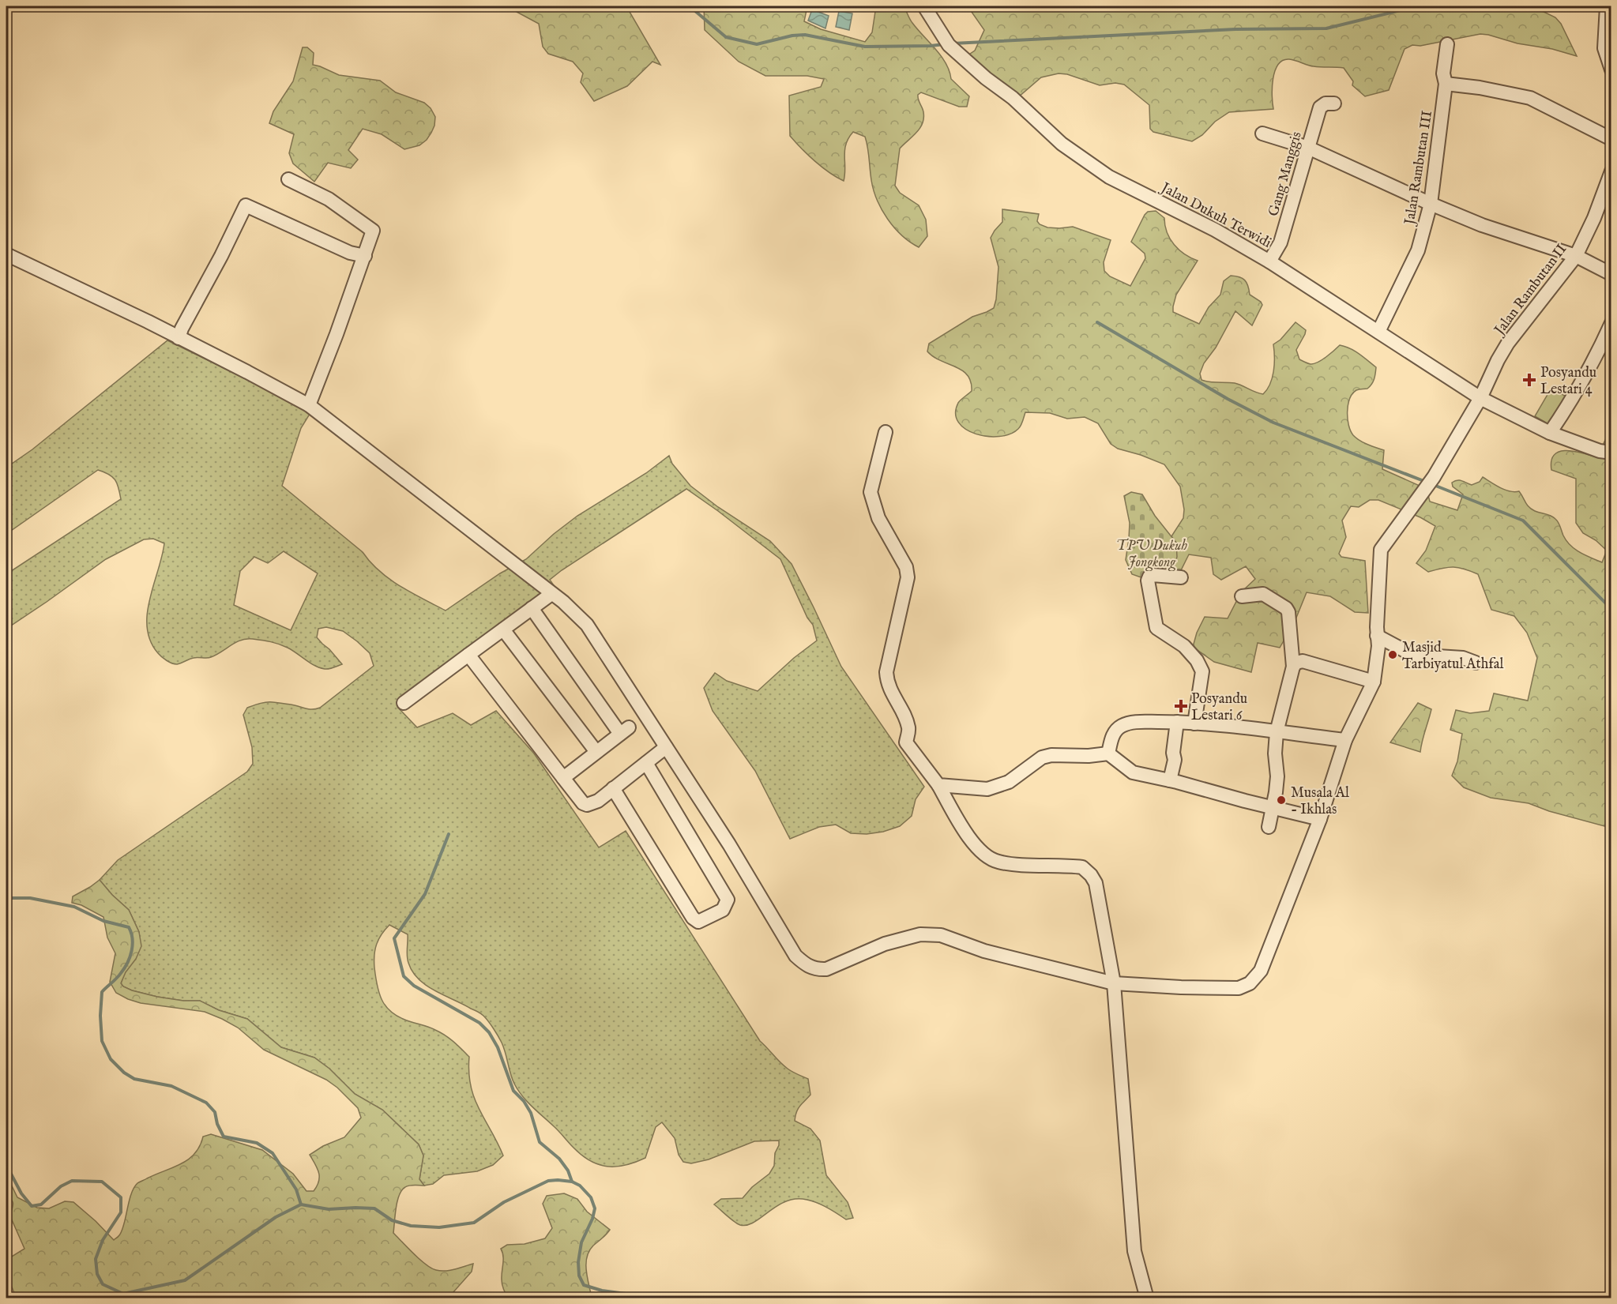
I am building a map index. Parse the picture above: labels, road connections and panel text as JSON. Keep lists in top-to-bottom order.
{
  "streets": {
    "street": [
      "Jalan Rambutan III",
      "Gang Manggis",
      "Jalan Dukuh Terwidi",
      "Jalan Rambutan II"
    ]
  },
  "crossings": [
    ["Jalan Rambutan III", "Jalan Dukuh Terwidi"],
    ["Gang Manggis", "Jalan Dukuh Terwidi"],
    ["Jalan Dukuh Terwidi", "Jalan Rambutan II"]
  ],
  "parks": ["TPU Dukuh Jongkong"],
  "places": {
    "health": ["Posyandu Lestari 4", "Posyandu Lestari 6"],
    "other": ["Masjid Tarbiyatul Athfal", "Musala Al - Ikhlas"]
  }
}
